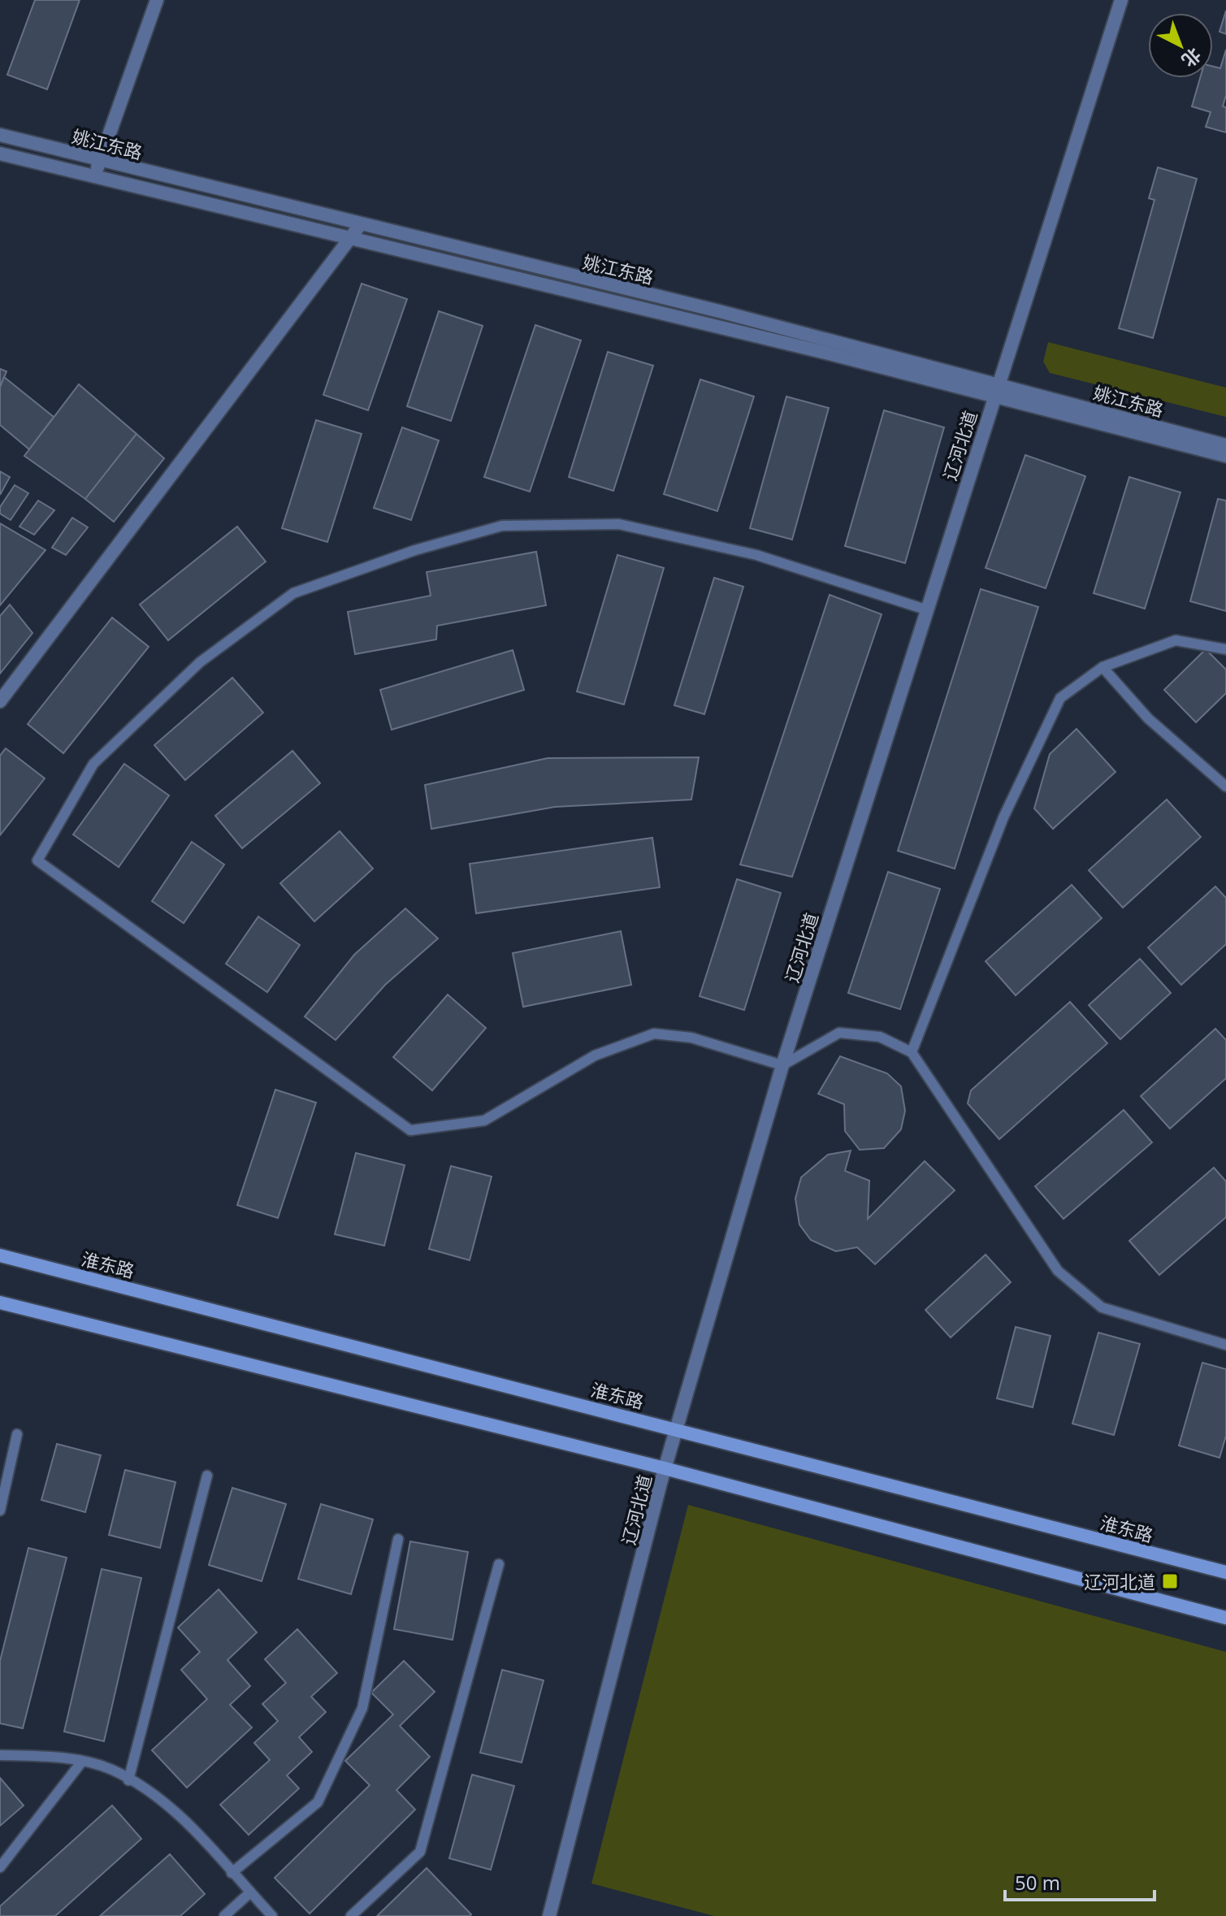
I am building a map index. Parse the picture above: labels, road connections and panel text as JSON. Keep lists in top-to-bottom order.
{
  "streets": {
    "main road": ["淮东路"],
    "street": ["姚江东路", "辽河北道"]
  },
  "crossings": [
    ["姚江东路", "辽河北道"],
    ["辽河北道", "淮东路"]
  ],
  "places": {
    "transit": ["辽河北道"]
  },
  "scale_bar": "50 m",
  "north": "bottom right"
}
